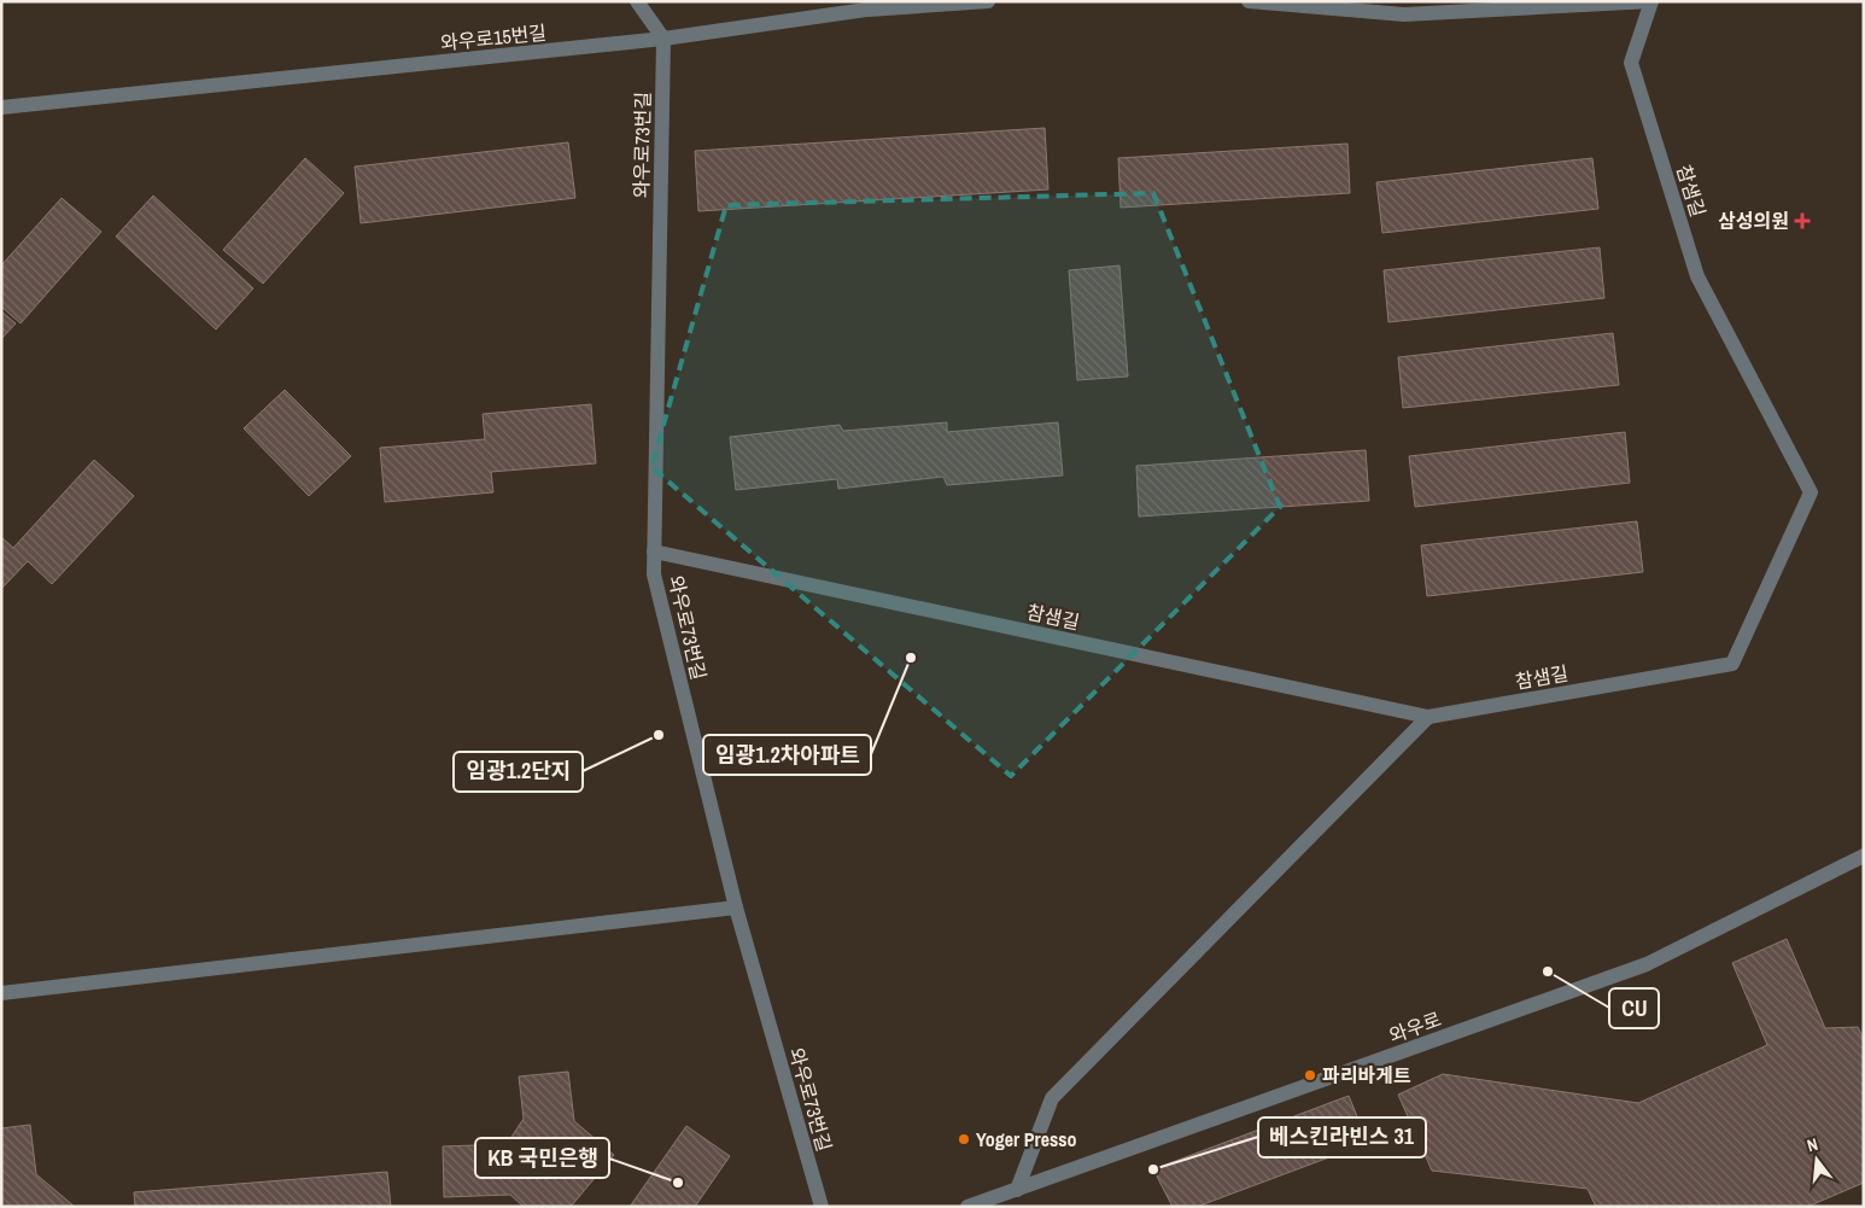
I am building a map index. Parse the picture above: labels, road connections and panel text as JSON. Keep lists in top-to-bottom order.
{
  "streets": {
    "street": [
      "와우로15번길",
      "와우로73번길",
      "참샘길",
      "와우로"
    ]
  },
  "crossings": [
    ["와우로15번길", "와우로73번길"],
    ["와우로73번길", "참샘길"]
  ],
  "places": {
    "health": ["삼성의원"],
    "other": [
      "임광1.2차아파트",
      "임광1.2단지",
      "CU",
      "파리바게트",
      "Yoger Presso",
      "베스킨라빈스 31",
      "KB 국민은행"
    ]
  },
  "north": "top"
}
